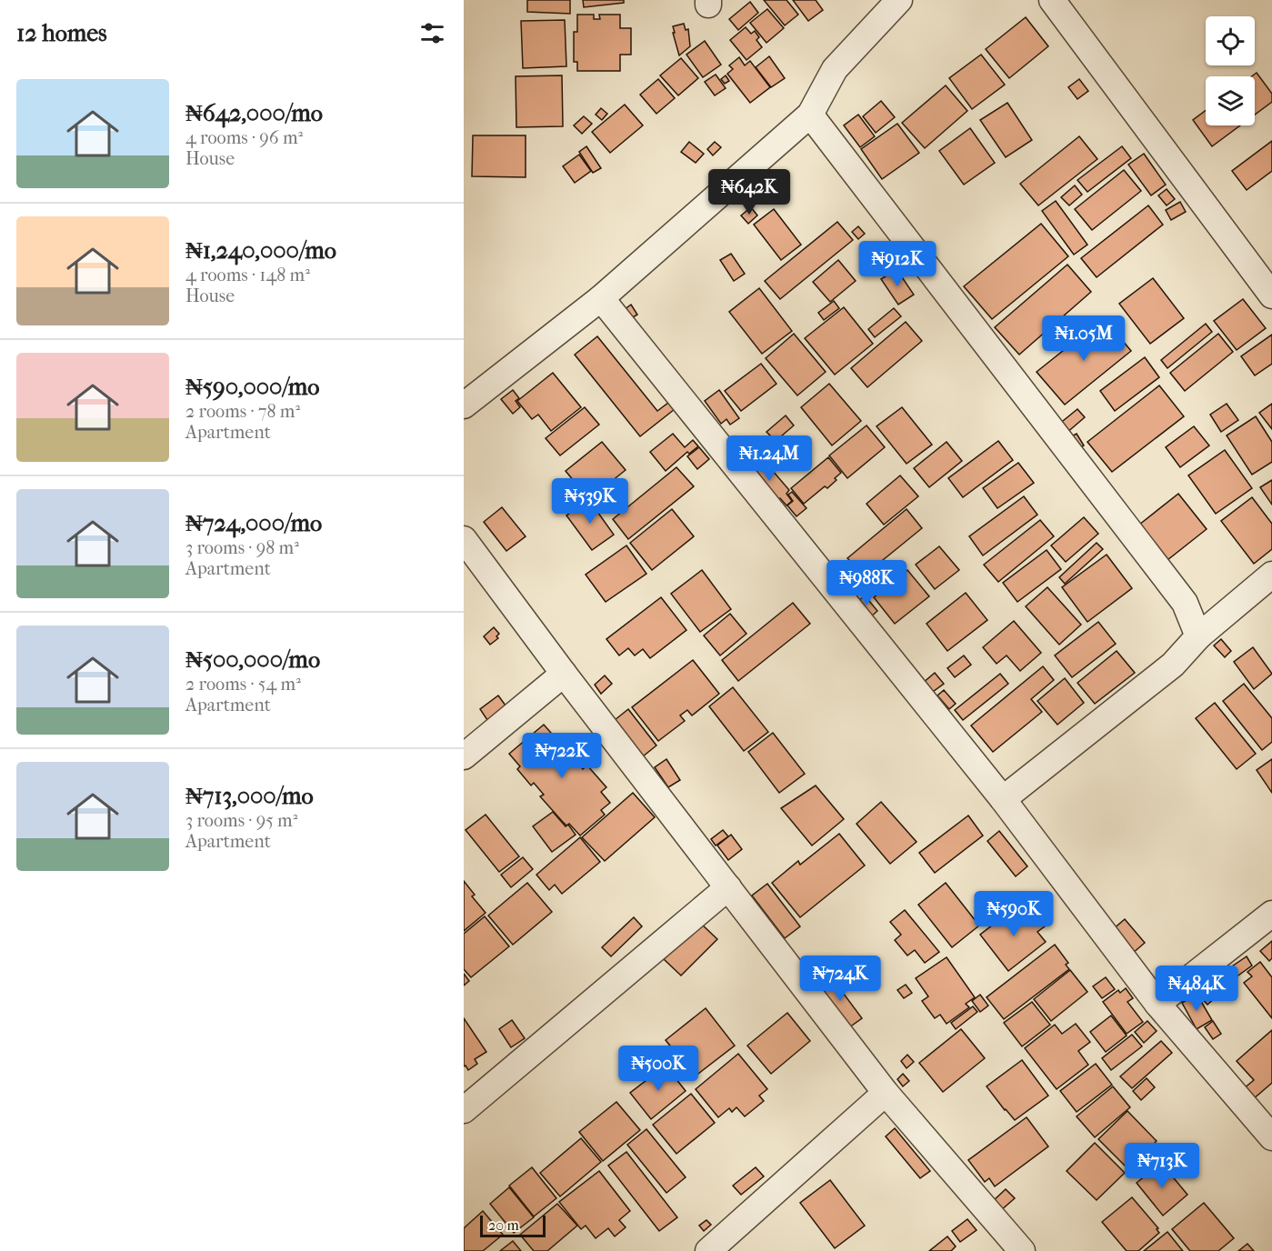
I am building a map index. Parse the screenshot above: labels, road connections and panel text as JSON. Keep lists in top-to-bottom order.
{
  "scale_bar": "20 m",
  "page": {
    "heading": "12 homes",
    "list": [
      {
        "name": "₦642,000/mo",
        "note": "4 rooms · 96 m² · House"
      },
      {
        "name": "₦1,240,000/mo",
        "note": "4 rooms · 148 m² · House"
      },
      {
        "name": "₦590,000/mo",
        "note": "2 rooms · 78 m² · Apartment"
      },
      {
        "name": "₦724,000/mo",
        "note": "3 rooms · 98 m² · Apartment"
      },
      {
        "name": "₦500,000/mo",
        "note": "2 rooms · 54 m² · Apartment"
      },
      {
        "name": "₦713,000/mo",
        "note": "3 rooms · 95 m² · Apartment"
      }
    ],
    "price": [
      "₦642K",
      "₦912K",
      "₦1.05M",
      "₦1.24M",
      "₦539K",
      "₦988K",
      "₦722K",
      "₦590K",
      "₦724K",
      "₦484K",
      "₦500K",
      "₦713K"
    ],
    "scale": "20 m"
  }
}
